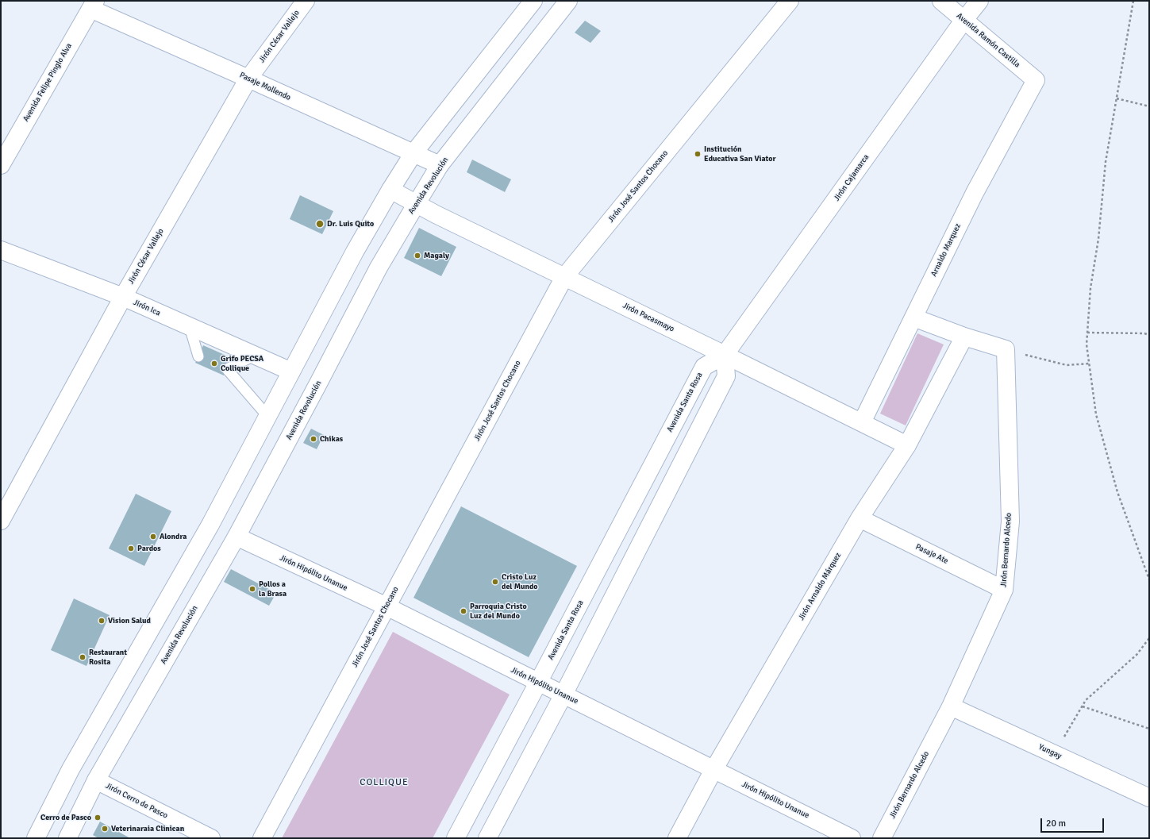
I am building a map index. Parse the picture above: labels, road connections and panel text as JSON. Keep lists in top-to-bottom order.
{
  "streets": {
    "street": [
      "Jirón César Vallejo",
      "Avenida Ramón Castilla",
      "Avenida Felipe Pinglo Alva",
      "Pasaje Mollendo",
      "Jirón Cajamarca",
      "Avenida Revolución",
      "Jirón José Santos Chocano",
      "Arnaldo Marquez",
      "Jirón Ica",
      "Jirón Pacasmayo",
      "Avenida Santa Rosa",
      "Jirón Bernardo Alcedo",
      "Pasaje Ate",
      "Jirón Hipólito Unanue",
      "Jirón Arnaldo Márquez",
      "Yungay",
      "Jirón Cerro de Pasco"
    ]
  },
  "crossings": [
    ["Jirón César Vallejo", "Pasaje Mollendo"],
    ["Jirón César Vallejo", "Jirón Ica"],
    ["Avenida Ramón Castilla", "Jirón Cajamarca"],
    ["Avenida Ramón Castilla", "Arnaldo Marquez"],
    ["Avenida Felipe Pinglo Alva", "Pasaje Mollendo"],
    ["Pasaje Mollendo", "Avenida Revolución"],
    ["Jirón Cajamarca", "Jirón Pacasmayo"],
    ["Jirón Cajamarca", "Avenida Santa Rosa"],
    ["Avenida Revolución", "Jirón Pacasmayo"],
    ["Avenida Revolución", "Jirón Hipólito Unanue"],
    ["Avenida Revolución", "Jirón Cerro de Pasco"],
    ["Jirón José Santos Chocano", "Jirón Pacasmayo"],
    ["Jirón José Santos Chocano", "Jirón Hipólito Unanue"],
    ["Arnaldo Marquez", "Jirón Pacasmayo"],
    ["Jirón Pacasmayo", "Avenida Santa Rosa"],
    ["Jirón Pacasmayo", "Jirón Arnaldo Márquez"],
    ["Avenida Santa Rosa", "Jirón Hipólito Unanue"],
    ["Jirón Bernardo Alcedo", "Pasaje Ate"],
    ["Jirón Bernardo Alcedo", "Yungay"],
    ["Pasaje Ate", "Jirón Arnaldo Márquez"],
    ["Jirón Hipólito Unanue", "Jirón Arnaldo Márquez"]
  ],
  "districts": ["COLLIQUE"],
  "places": [
    "Institución Educativa San Viator",
    "Dr. Luis Quito",
    "Magaly",
    "Grifo PECSA Collique",
    "Chikas",
    "Alondra",
    "Pardos",
    "Cristo Luz del Mundo",
    "Pollos a la Brasa",
    "Parroquia Cristo Luz del Mundo",
    "Vision Salud",
    "Restaurant Rosita",
    "Cerro de Pasco",
    "Veterinaraia Clinican"
  ],
  "scale_bar": "20 m"
}
